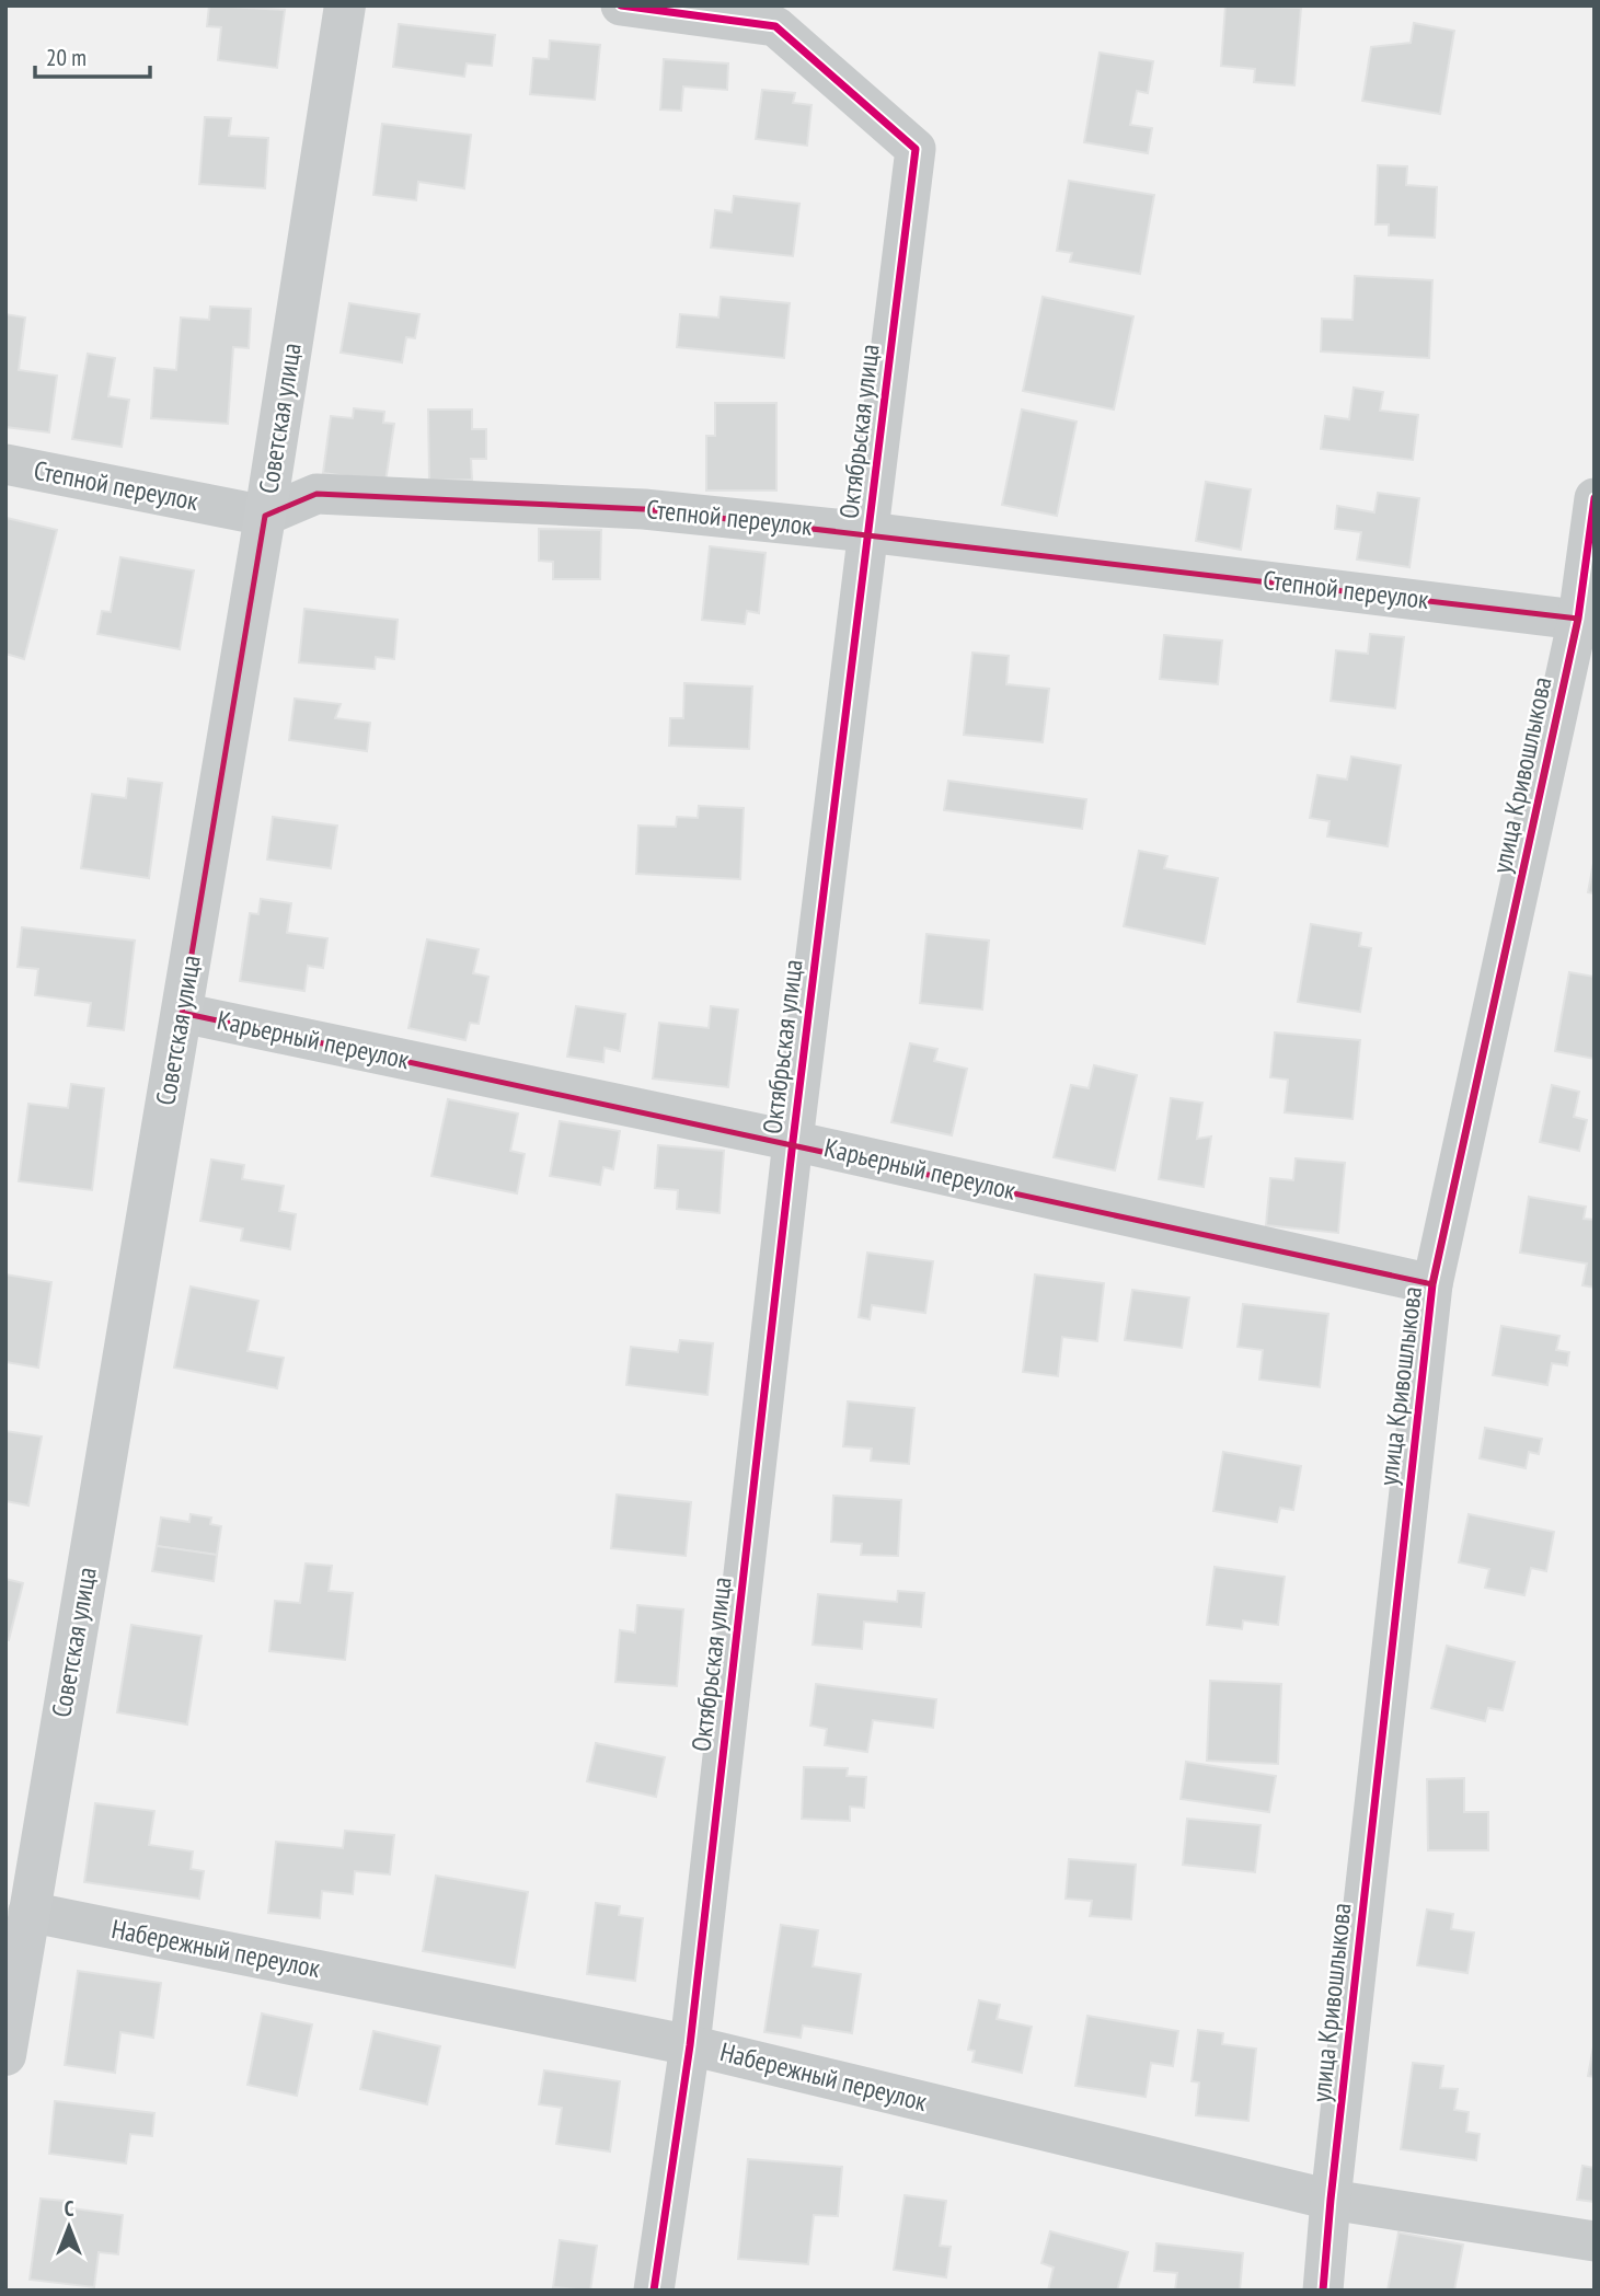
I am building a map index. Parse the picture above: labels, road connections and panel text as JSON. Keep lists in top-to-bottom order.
{
  "streets": {
    "main road": ["Советская улица"],
    "street": [
      "Октябрьская улица",
      "Степной переулок",
      "улица Кривошлыкова",
      "Карьерный переулок",
      "Набережный переулок"
    ]
  },
  "crossings": [
    ["Советская улица", "Степной переулок"],
    ["Советская улица", "Карьерный переулок"],
    ["Советская улица", "Набережный переулок"],
    ["Октябрьская улица", "Степной переулок"],
    ["Октябрьская улица", "Карьерный переулок"],
    ["Октябрьская улица", "Набережный переулок"],
    ["Степной переулок", "улица Кривошлыкова"],
    ["улица Кривошлыкова", "Карьерный переулок"],
    ["улица Кривошлыкова", "Набережный переулок"]
  ],
  "scale_bar": "20 m",
  "north": "top"
}
